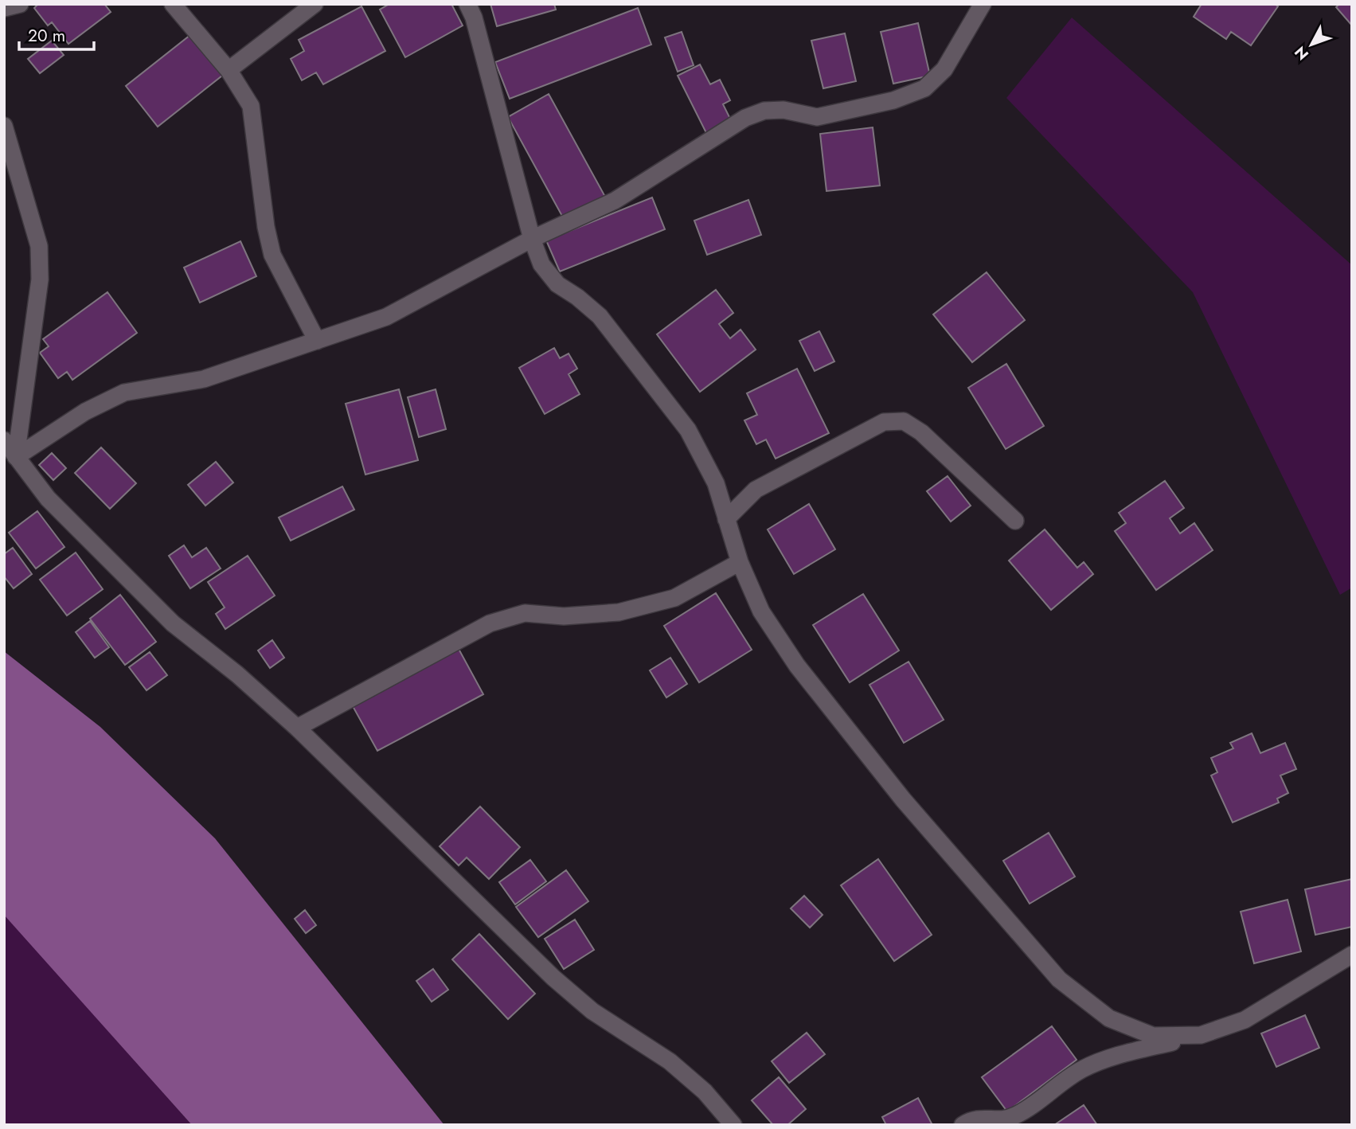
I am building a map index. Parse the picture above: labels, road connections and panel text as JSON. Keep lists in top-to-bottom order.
{
  "scale_bar": "20 m",
  "north": "bottom left"
}
